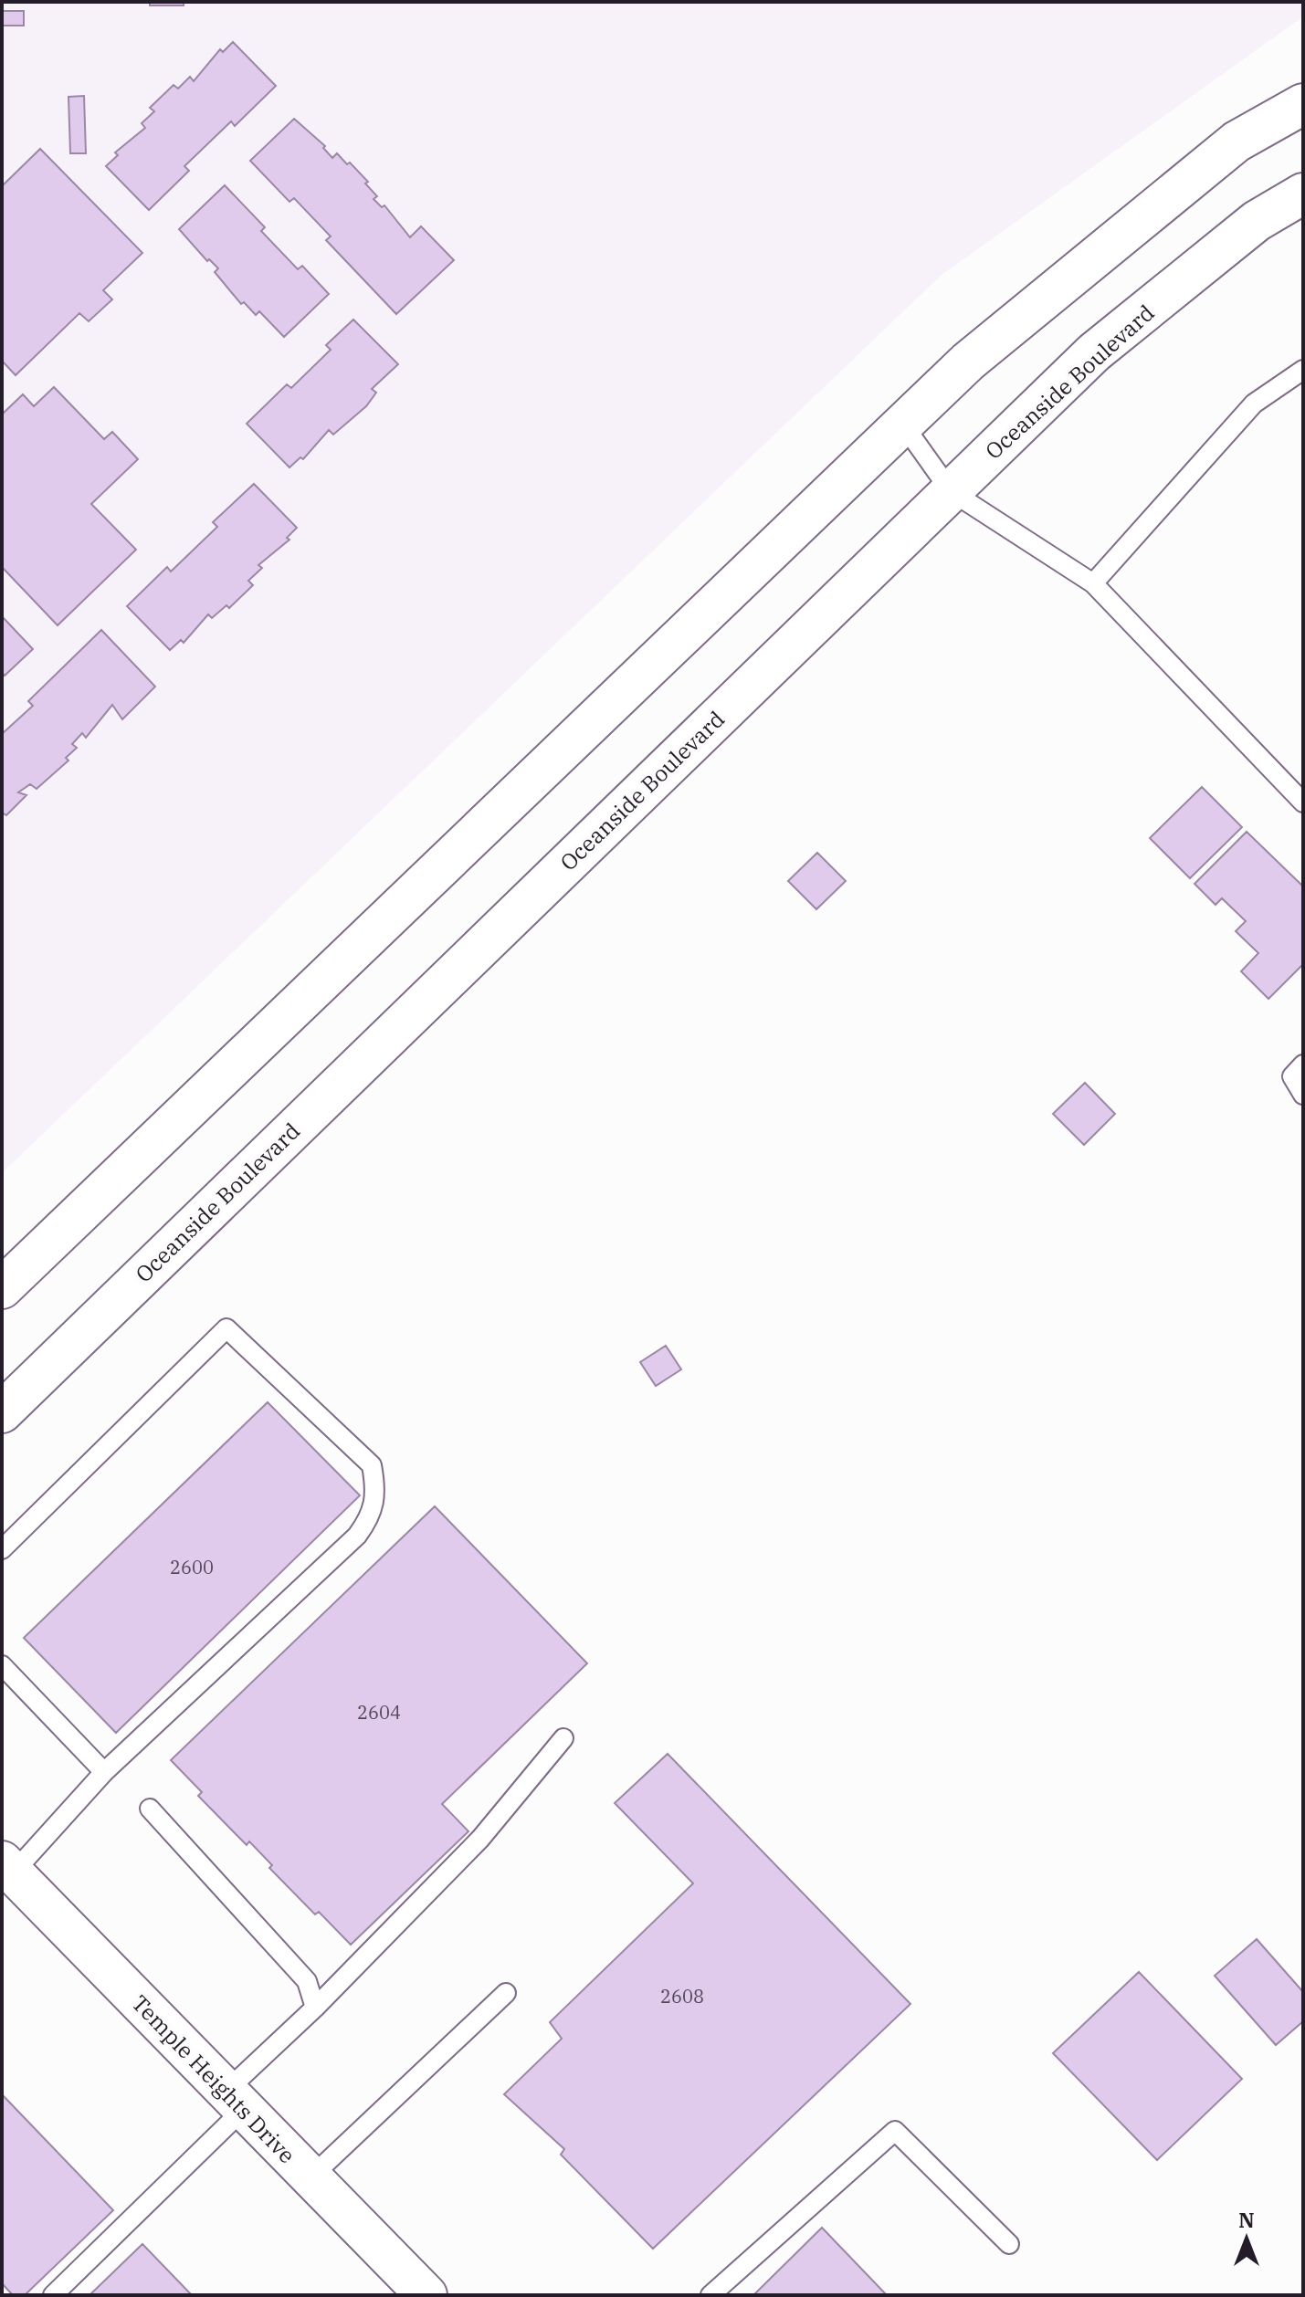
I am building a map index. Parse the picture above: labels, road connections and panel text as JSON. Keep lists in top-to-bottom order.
{
  "streets": {
    "main road": ["Oceanside Boulevard", "Temple Heights Drive"]
  },
  "house_numbers": ["2600", "2604", "2608"],
  "north": "top"
}
